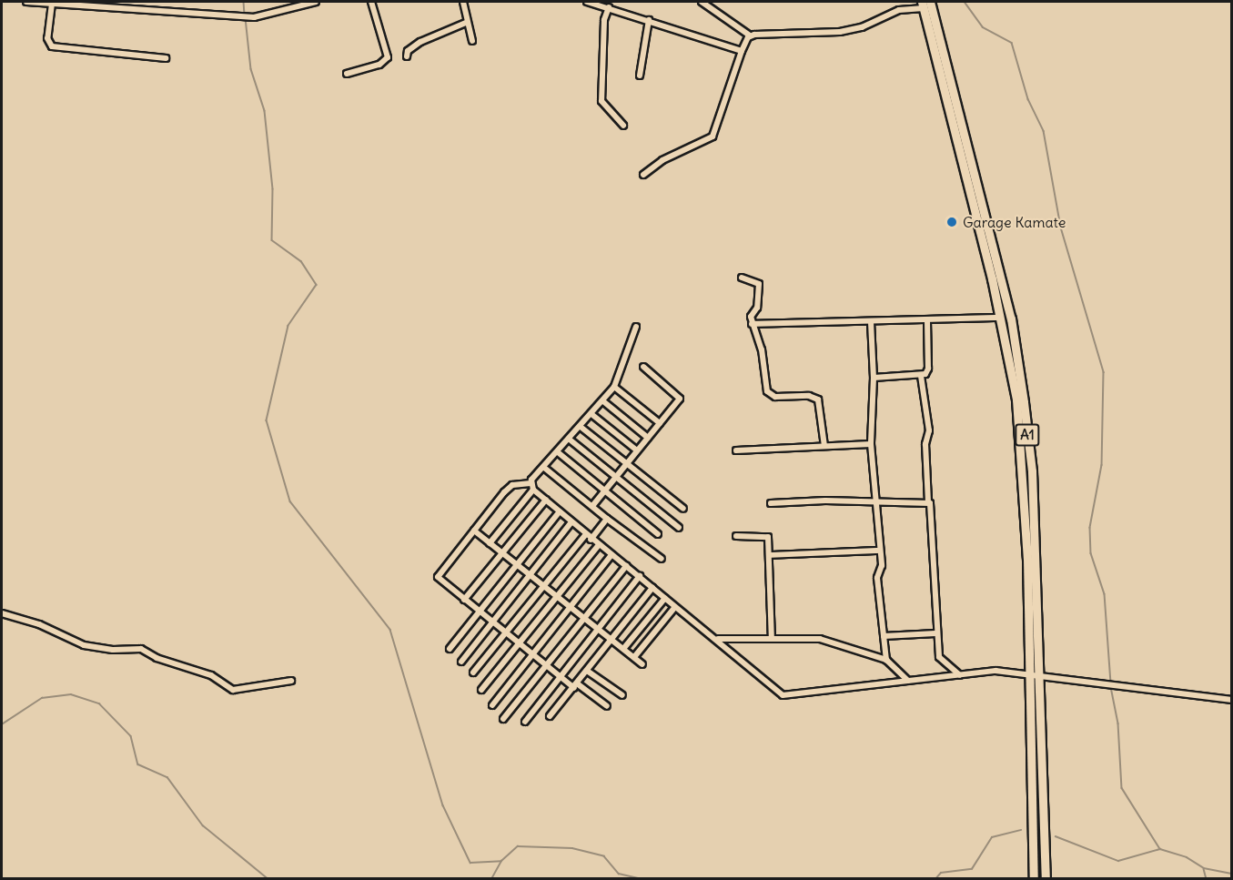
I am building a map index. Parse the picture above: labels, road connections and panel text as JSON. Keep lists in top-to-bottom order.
{
  "streets": {
    "main road": ["A1"]
  },
  "places": ["Garage Kamate"]
}
